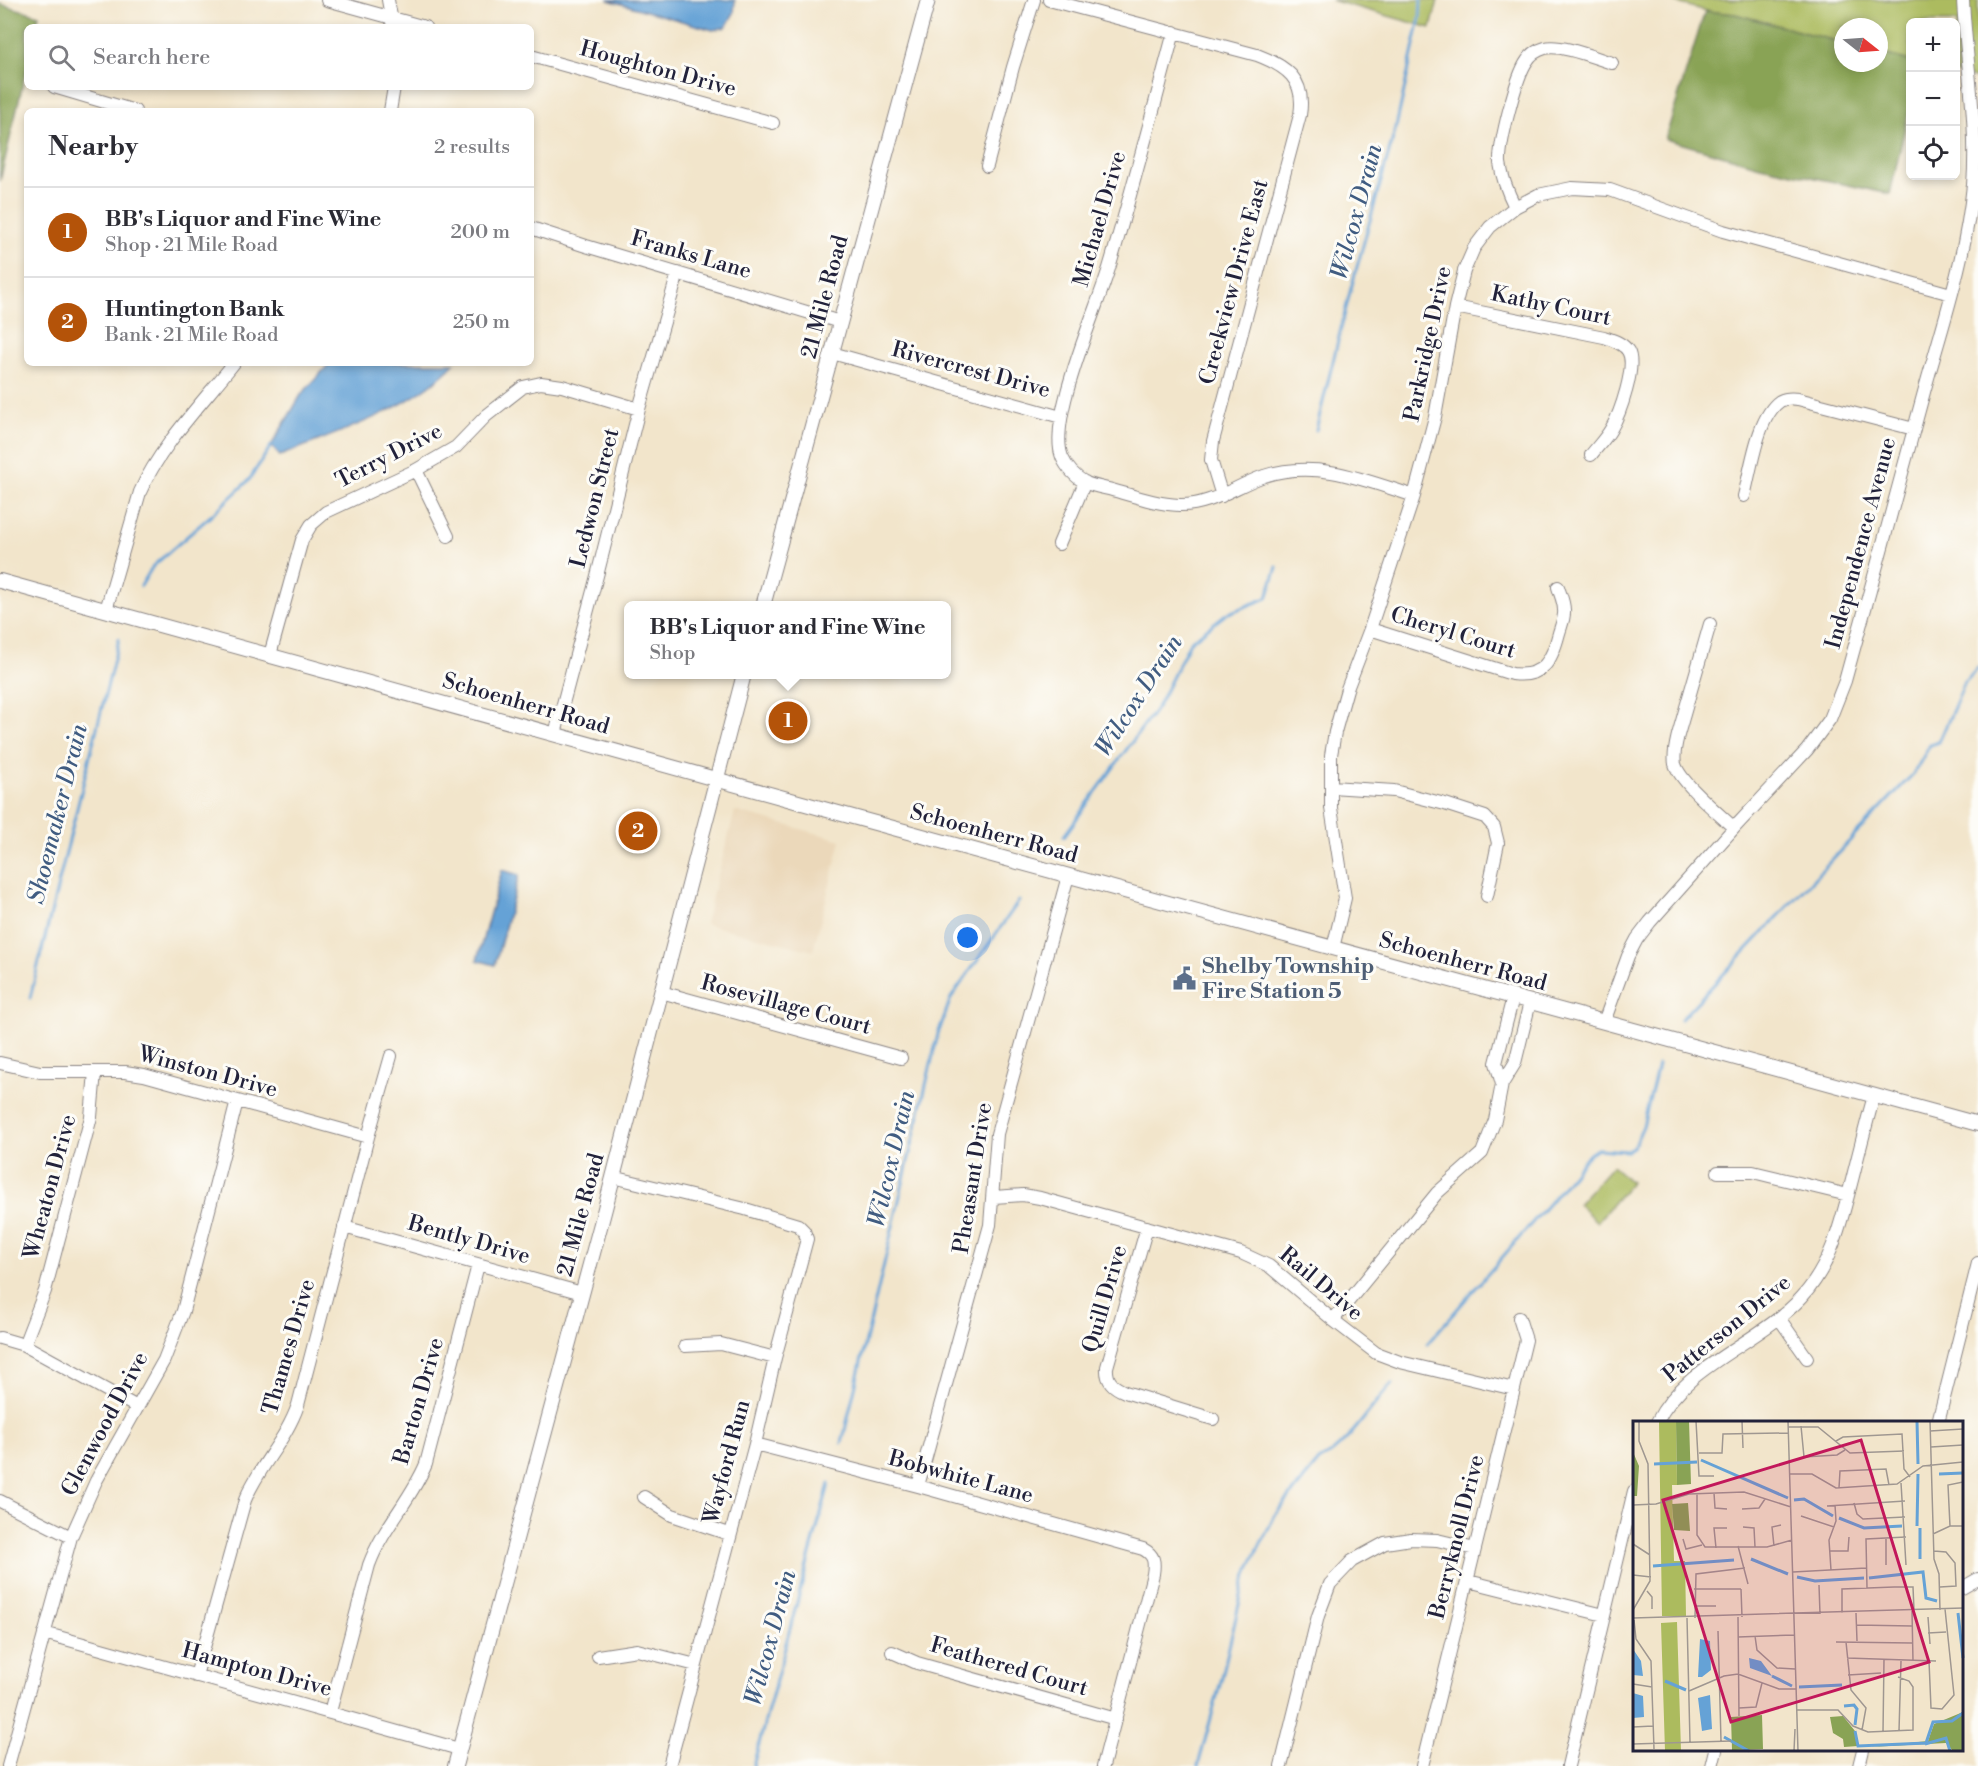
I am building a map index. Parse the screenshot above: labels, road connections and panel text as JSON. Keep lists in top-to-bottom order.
{
  "streets": {
    "street": [
      "Houghton Drive",
      "Michael Drive",
      "Franks Lane",
      "Creekview Drive East",
      "21 Mile Road",
      "Kathy Court",
      "Parkridge Drive",
      "Rivercrest Drive",
      "Terry Drive",
      "Ledwon Street",
      "Independence Avenue",
      "Cheryl Court",
      "Schoenherr Road",
      "Rosevillage Court",
      "Winston Drive",
      "Pheasant Drive",
      "Wheaton Drive",
      "Bently Drive",
      "Rail Drive",
      "Quill Drive",
      "Patterson Drive",
      "Thames Drive",
      "Barton Drive",
      "Glenwood Drive",
      "Wayford Run",
      "Bobwhite Lane",
      "Berryknoll Drive",
      "Feathered Court",
      "Hampton Drive"
    ]
  },
  "crossings": [
    ["Michael Drive", "Creekview Drive East"],
    ["Michael Drive", "Rivercrest Drive"],
    ["Franks Lane", "21 Mile Road"],
    ["Franks Lane", "Ledwon Street"],
    ["21 Mile Road", "Rivercrest Drive"],
    ["21 Mile Road", "Schoenherr Road"],
    ["21 Mile Road", "Rosevillage Court"],
    ["21 Mile Road", "Bently Drive"],
    ["21 Mile Road", "Wayford Run"],
    ["21 Mile Road", "Hampton Drive"],
    ["Kathy Court", "Parkridge Drive"],
    ["Parkridge Drive", "Independence Avenue"],
    ["Parkridge Drive", "Cheryl Court"],
    ["Parkridge Drive", "Schoenherr Road"],
    ["Terry Drive", "Ledwon Street"],
    ["Terry Drive", "Schoenherr Road"],
    ["Ledwon Street", "Schoenherr Road"],
    ["Independence Avenue", "Schoenherr Road"],
    ["Schoenherr Road", "Pheasant Drive"],
    ["Schoenherr Road", "Patterson Drive"],
    ["Winston Drive", "Wheaton Drive"],
    ["Winston Drive", "Thames Drive"],
    ["Winston Drive", "Glenwood Drive"],
    ["Pheasant Drive", "Rail Drive"],
    ["Pheasant Drive", "Bobwhite Lane"],
    ["Bently Drive", "Thames Drive"],
    ["Bently Drive", "Barton Drive"],
    ["Rail Drive", "Quill Drive"],
    ["Rail Drive", "Berryknoll Drive"],
    ["Thames Drive", "Hampton Drive"],
    ["Barton Drive", "Hampton Drive"],
    ["Glenwood Drive", "Hampton Drive"],
    ["Wayford Run", "Bobwhite Lane"],
    ["Bobwhite Lane", "Feathered Court"]
  ],
  "water": ["Wilcox Drain", "Shoemaker Drain"],
  "places": {
    "public building": ["Shelby Township Fire Station 5"]
  },
  "north": "right",
  "page": {
    "map_buttons": ["+", "−"],
    "search": "Search here",
    "heading": ["Nearby", "2 results"],
    "list": [
      {
        "mark": "1",
        "name": "BB's Liquor and Fine Wine",
        "note": "Shop · 21 Mile Road",
        "value": "200 m"
      },
      {
        "mark": "2",
        "name": "Huntington Bank",
        "note": "Bank · 21 Mile Road",
        "value": "250 m"
      }
    ],
    "popup": ["BB's Liquor and Fine Wine", "Shop"],
    "pins": ["1", "2"]
  }
}
